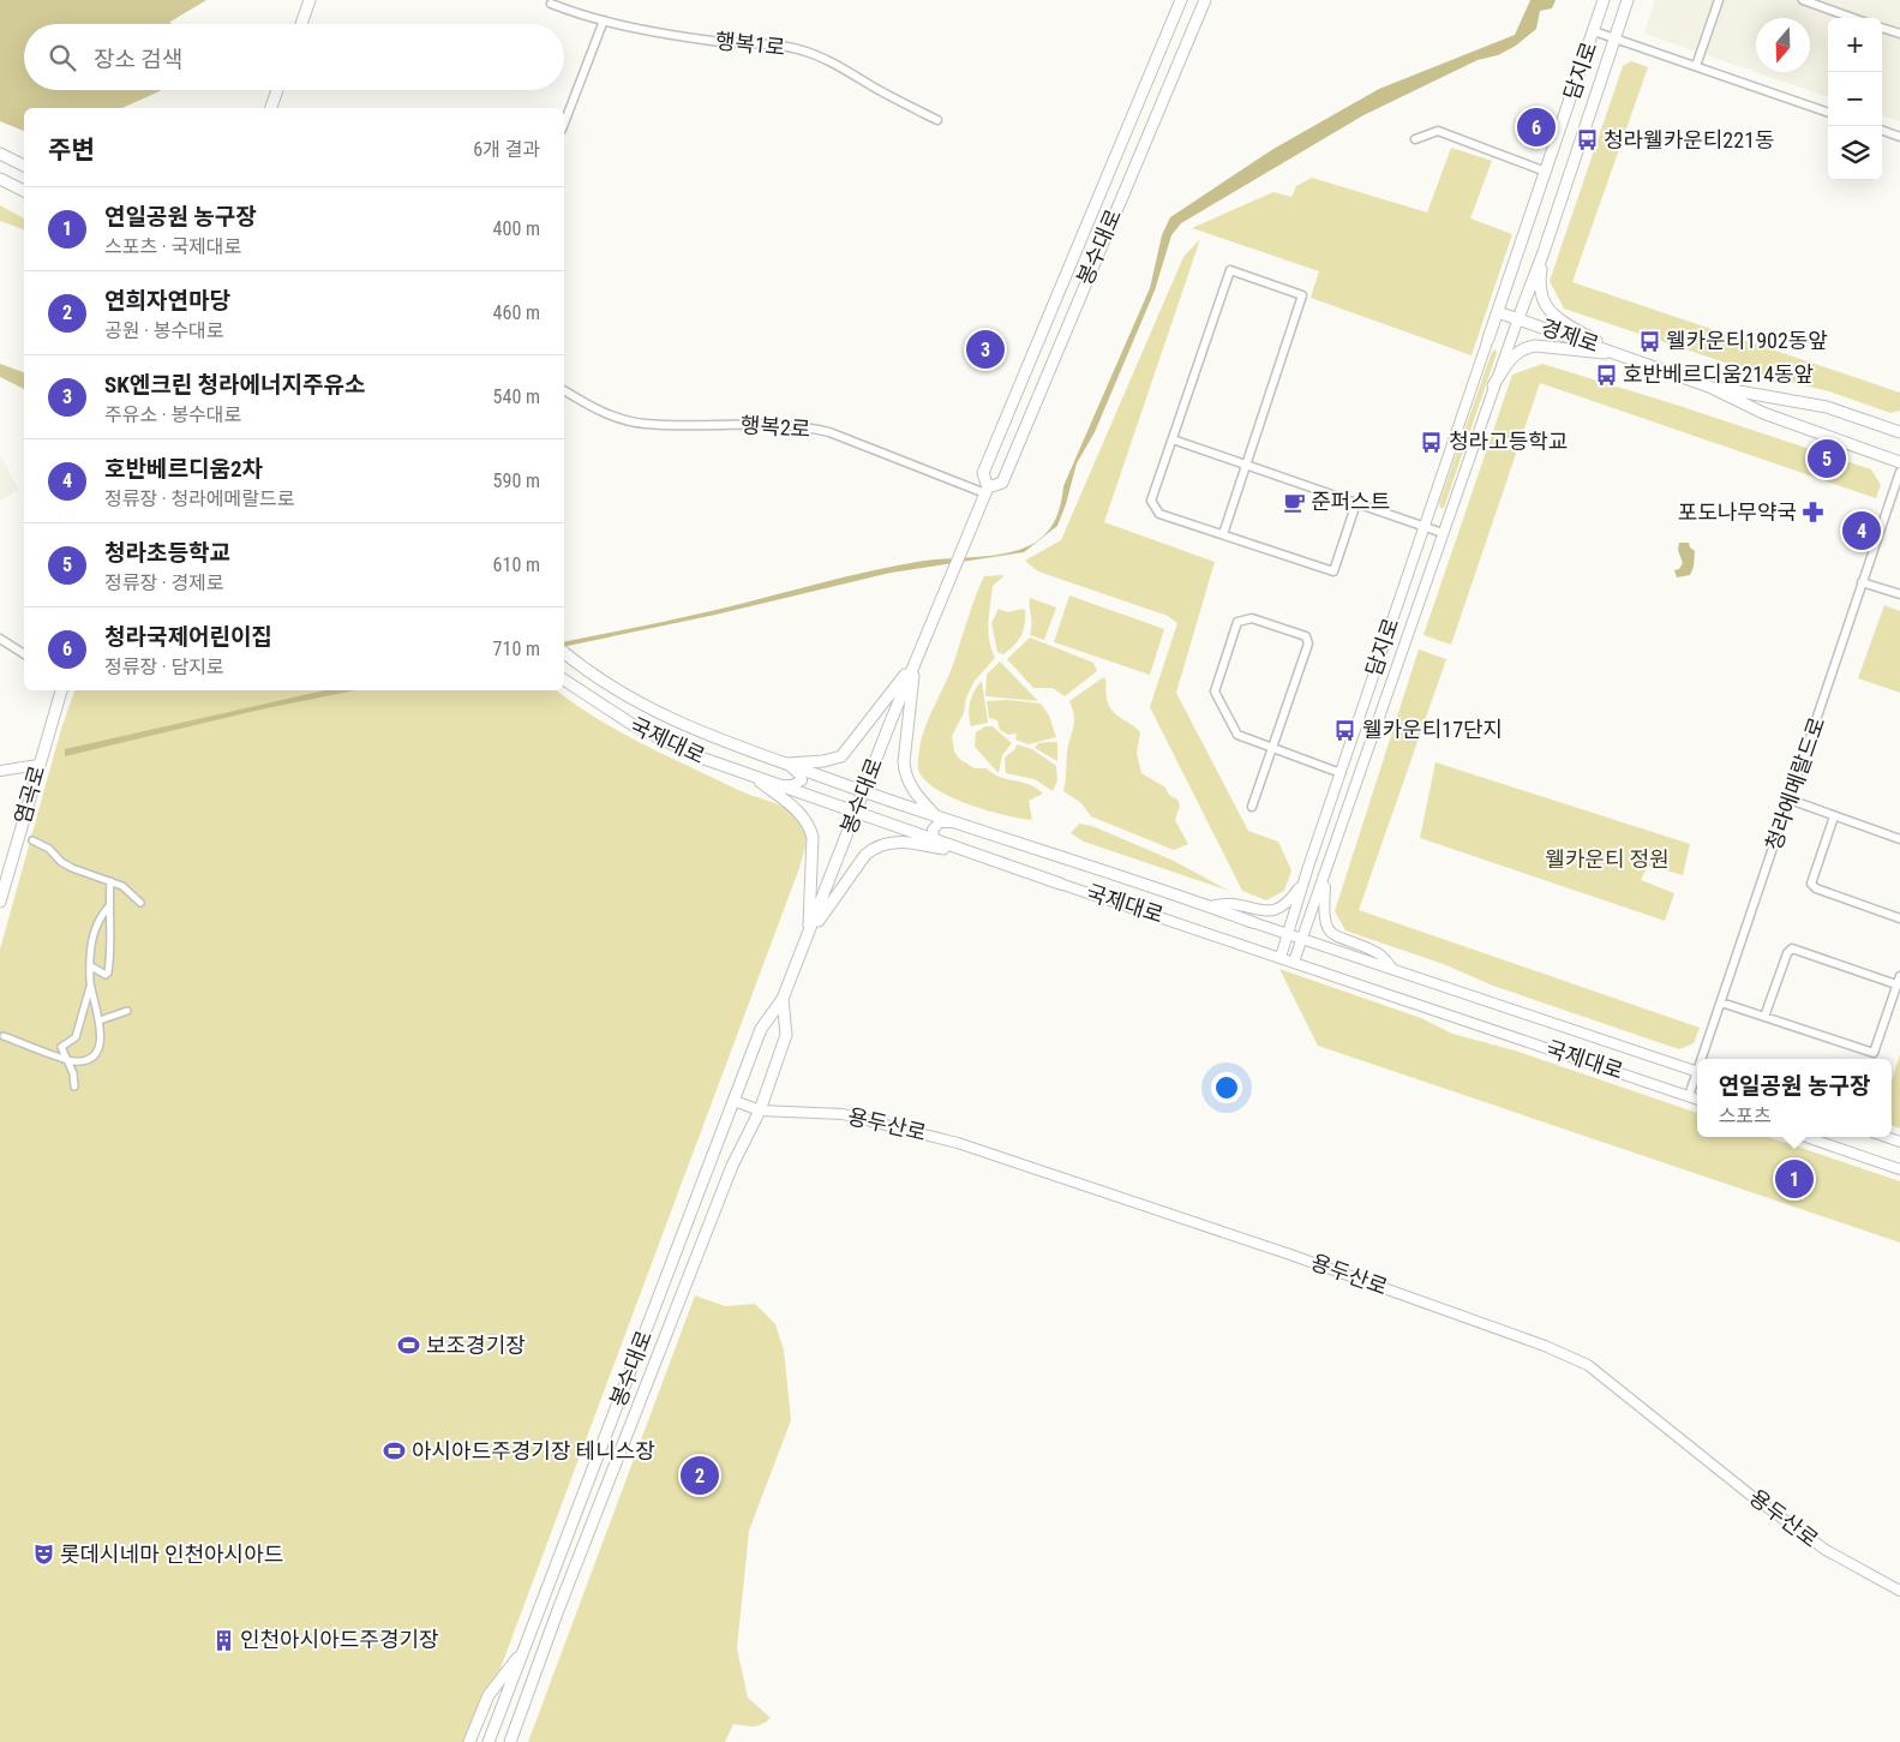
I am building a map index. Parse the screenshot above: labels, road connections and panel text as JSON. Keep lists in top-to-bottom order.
{
  "streets": {
    "main road": [
      "담지로",
      "봉수대로",
      "경제로",
      "국제대로",
      "염곡로"
    ],
    "street": [
      "행복1로",
      "행복2로",
      "청라에메랄드로",
      "용두산로"
    ]
  },
  "crossings": [
    ["담지로", "경제로"],
    ["담지로", "국제대로"],
    ["봉수대로", "행복2로"],
    ["봉수대로", "국제대로"],
    ["봉수대로", "용두산로"],
    ["국제대로", "청라에메랄드로"]
  ],
  "parks": ["웰카운티 정원"],
  "places": {
    "bus stop": [
      "청라웰카운티221동",
      "웰카운티1902동앞",
      "호반베르디움214동앞",
      "청라고등학교",
      "웰카운티17단지"
    ],
    "cafe": ["준퍼스트"],
    "pharmacy": ["포도나무약국"],
    "sports": ["보조경기장", "아시아드주경기장 테니스장"],
    "theatre": ["롯데시네마 인천아시아드"],
    "building": ["인천아시아드주경기장"]
  },
  "north": "bottom",
  "page": {
    "map_buttons": ["+", "−"],
    "search": "장소 검색",
    "pins": [
      "6",
      "3",
      "5",
      "4",
      "1",
      "2"
    ],
    "heading": ["주변", "6개 결과"],
    "list": [
      {
        "mark": "1",
        "name": "연일공원 농구장",
        "note": "스포츠 · 국제대로",
        "value": "400 m"
      },
      {
        "mark": "2",
        "name": "연희자연마당",
        "note": "공원 · 봉수대로",
        "value": "460 m"
      },
      {
        "mark": "3",
        "name": "SK엔크린 청라에너지주유소",
        "note": "주유소 · 봉수대로",
        "value": "540 m"
      },
      {
        "mark": "4",
        "name": "호반베르디움2차",
        "note": "정류장 · 청라에메랄드로",
        "value": "590 m"
      },
      {
        "mark": "5",
        "name": "청라초등학교",
        "note": "정류장 · 경제로",
        "value": "610 m"
      },
      {
        "mark": "6",
        "name": "청라국제어린이집",
        "note": "정류장 · 담지로",
        "value": "710 m"
      }
    ],
    "popup": ["연일공원 농구장", "스포츠"]
  }
}
